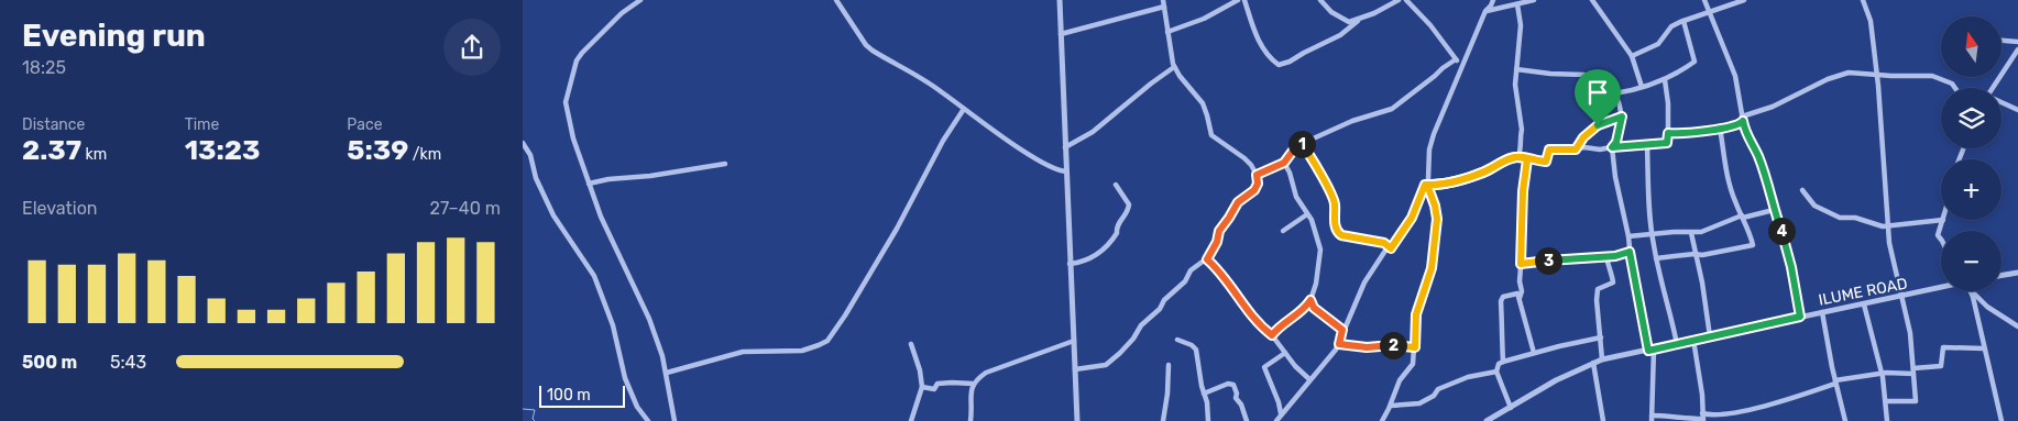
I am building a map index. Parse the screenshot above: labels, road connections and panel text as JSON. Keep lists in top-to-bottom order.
{
  "streets": {
    "street": ["ILUME ROAD"]
  },
  "scale_bar": "100 m",
  "north": "top",
  "page": {
    "heading": ["Evening run", "18:25"],
    "map_buttons": ["+", "−"],
    "stats": [
      ["Distance", "2.37 km"],
      ["Time", "13:23"],
      ["Pace", "5:39 /km"]
    ],
    "pins": [
      "1",
      "4",
      "3",
      "2"
    ],
    "chart": ["Elevation", "27–40 m"],
    "list": [
      {
        "name": "500 m",
        "note": "5:43"
      }
    ],
    "scale": "100 m"
  }
}
